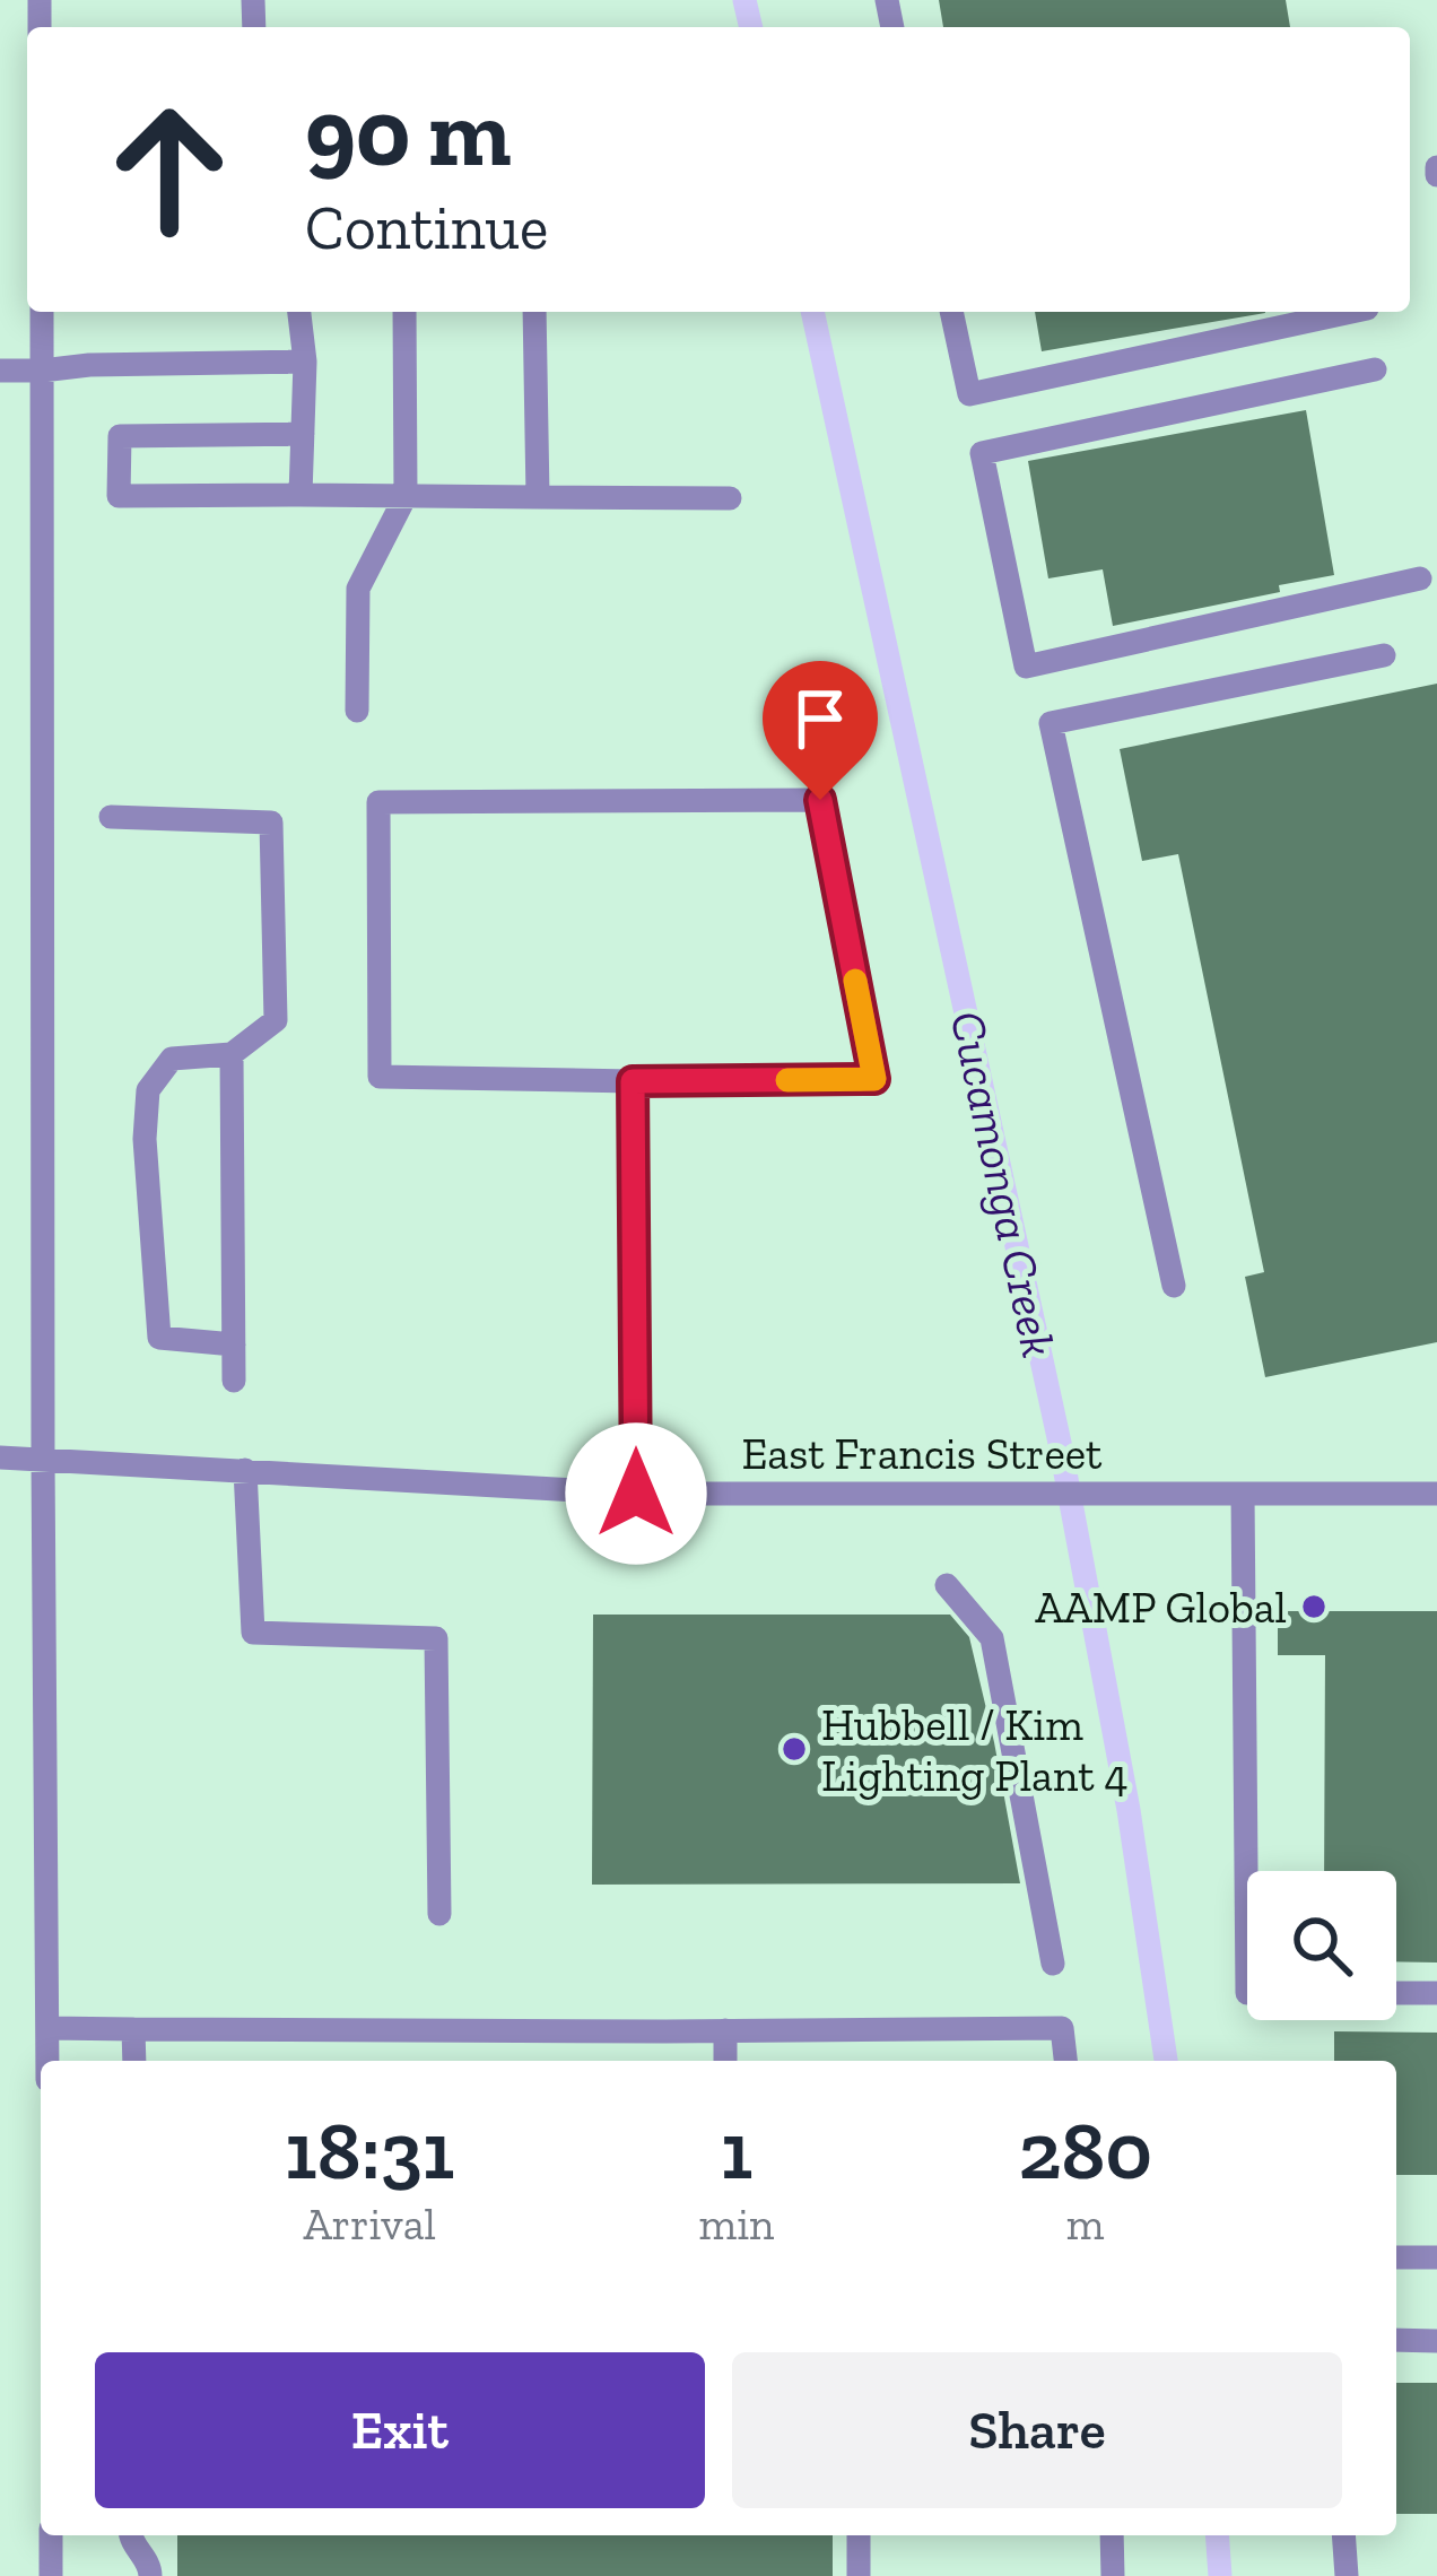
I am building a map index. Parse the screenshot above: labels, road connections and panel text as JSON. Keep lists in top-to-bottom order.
{
  "streets": {
    "street": ["East Francis Street"]
  },
  "water": ["Cucamonga Creek"],
  "places": ["AAMP Global", "Hubbell / Kim Lighting Plant 4"],
  "page": {
    "turn": ["90 m", "Continue"],
    "eta": [
      "18:31",
      "Arrival",
      "1",
      "min",
      "280",
      "m"
    ],
    "buttons": ["Exit", "Share"]
  }
}
